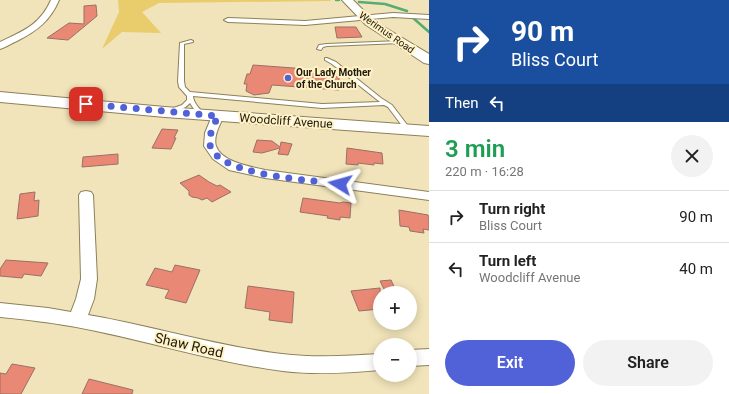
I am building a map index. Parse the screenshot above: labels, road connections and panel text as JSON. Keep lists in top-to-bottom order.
{
  "streets": {
    "main road": ["Werimus Road", "Woodcliff Avenue"],
    "street": ["Shaw Road"]
  },
  "places": ["Our Lady Mother of the Church"],
  "page": {
    "turn": ["90 m", "Bliss Court"],
    "then": "Then",
    "heading": ["3 min", "220 m · 16:28"],
    "list": [
      {
        "name": "Turn right",
        "note": "Bliss Court",
        "value": "90 m"
      },
      {
        "name": "Turn left",
        "note": "Woodcliff Avenue",
        "value": "40 m"
      }
    ],
    "map_buttons": ["+", "−"],
    "buttons": ["Exit", "Share"]
  }
}
